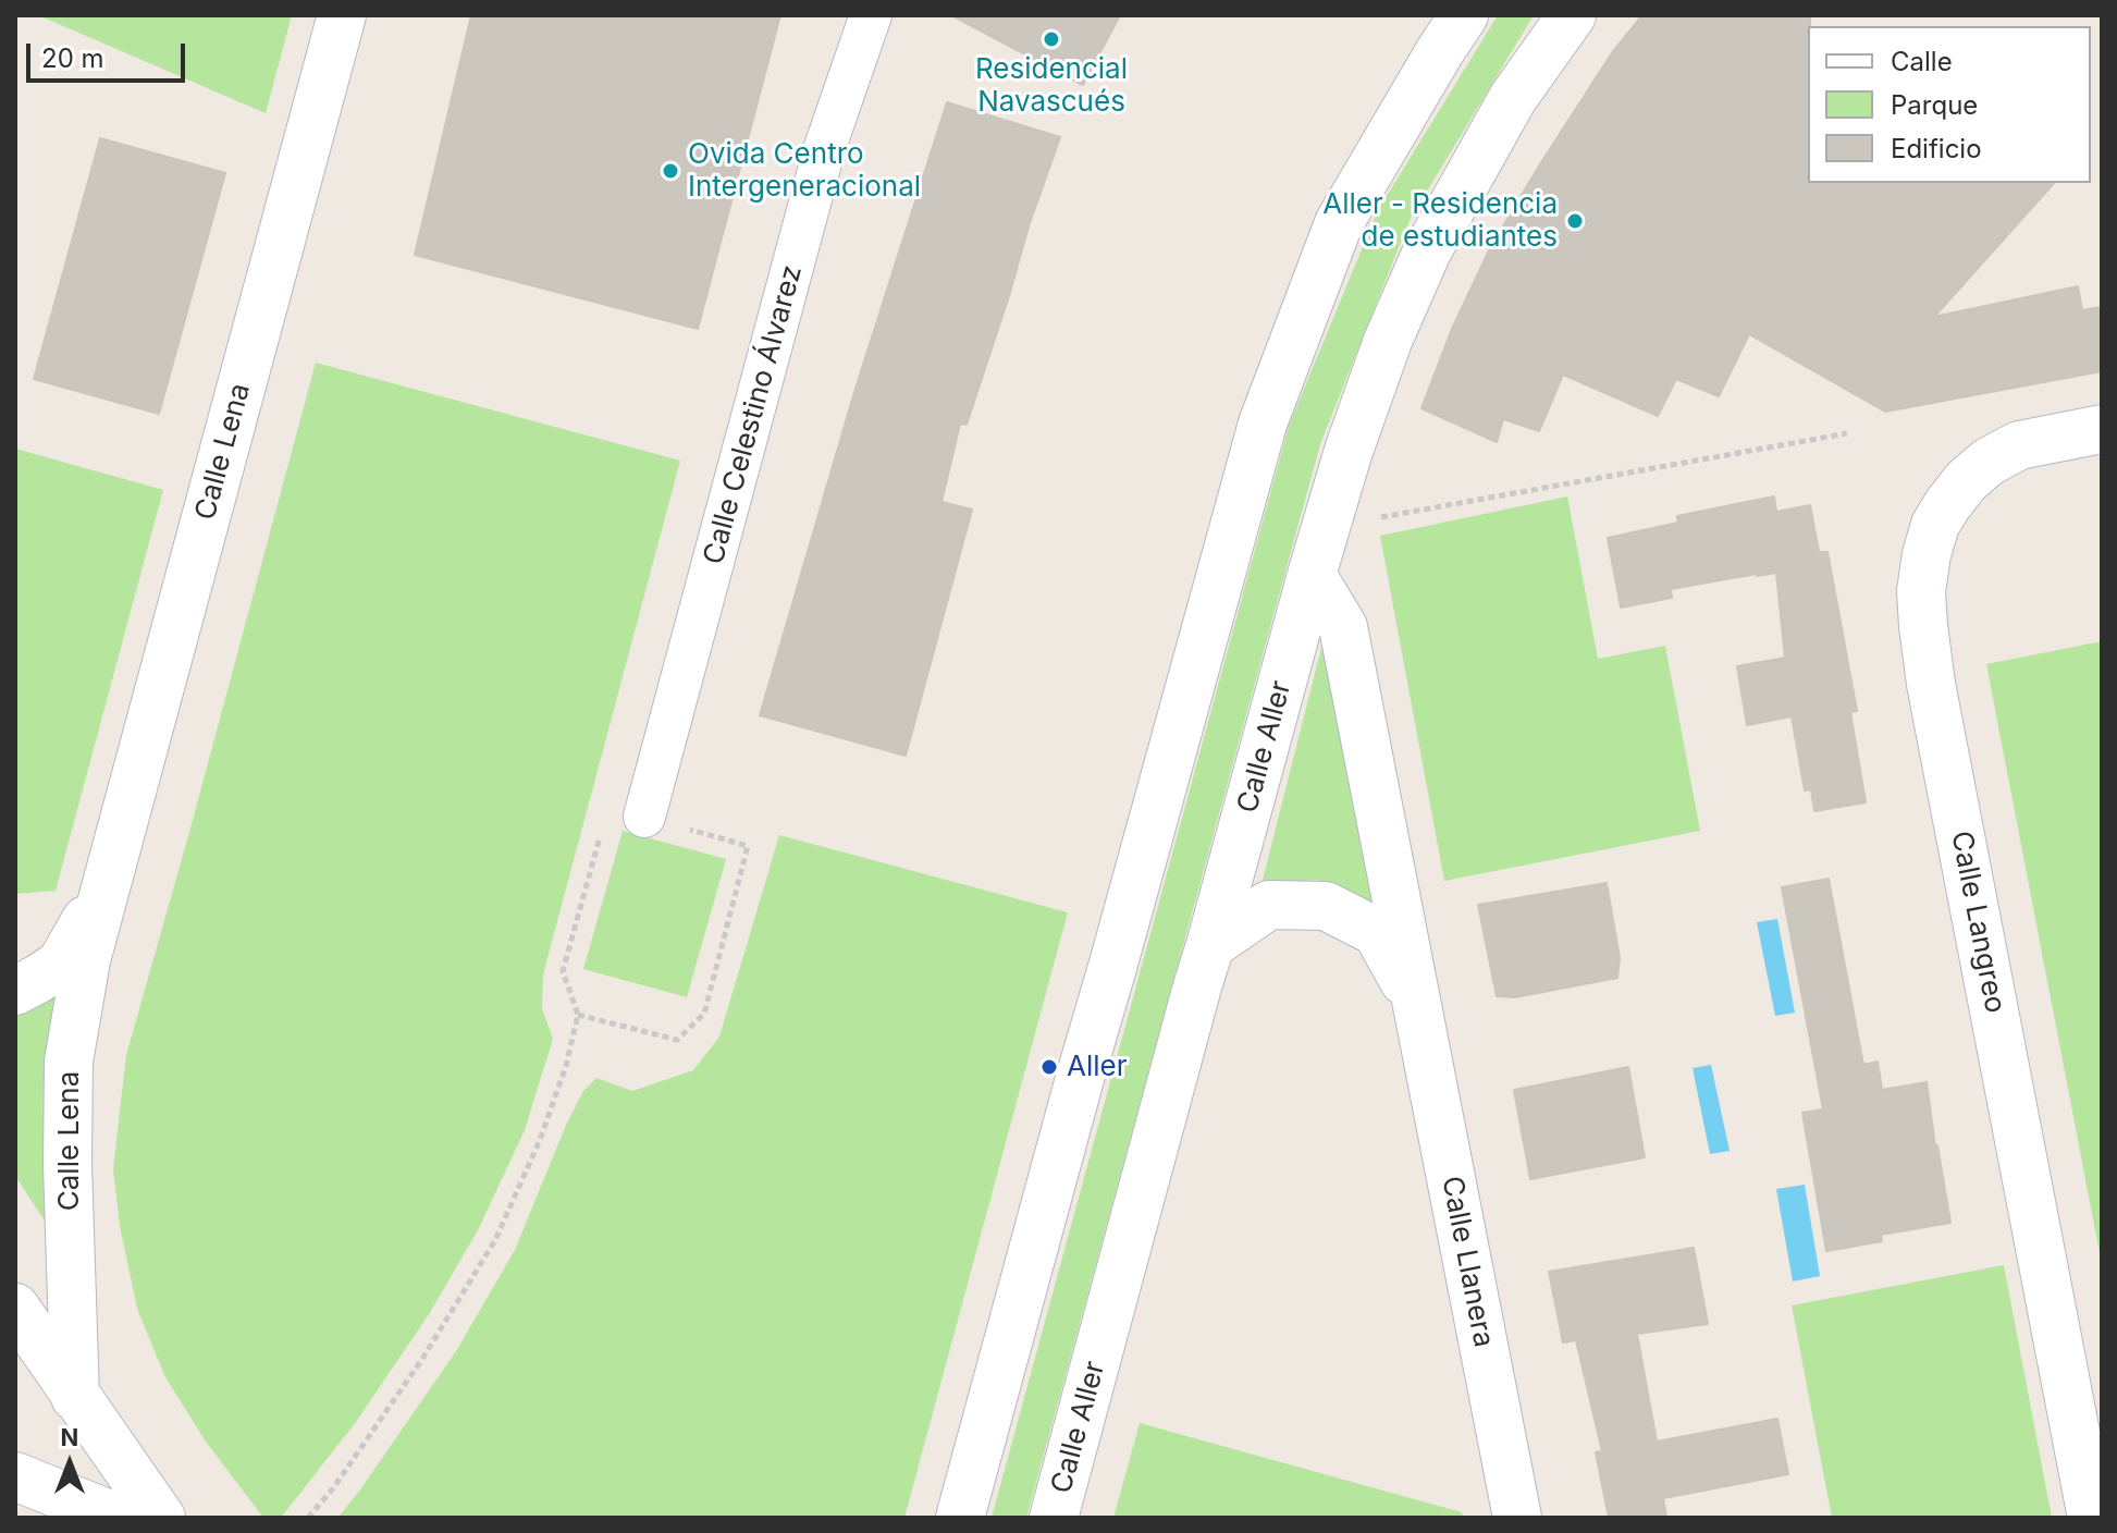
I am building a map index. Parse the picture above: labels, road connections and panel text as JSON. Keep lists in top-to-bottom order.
{
  "streets": {
    "street": [
      "Calle Celestino Álvarez",
      "Calle Lena",
      "Calle Aller",
      "Calle Langreo",
      "Calle Llanera"
    ]
  },
  "crossings": [
    ["Calle Aller", "Calle Llanera"]
  ],
  "places": [
    "Residencial Navascués",
    "Ovida Centro Intergeneracional",
    "Aller - Residencia de estudiantes",
    "Aller"
  ],
  "legend": ["Calle", "Parque", "Edificio"],
  "scale_bar": "20 m",
  "north": "top"
}
